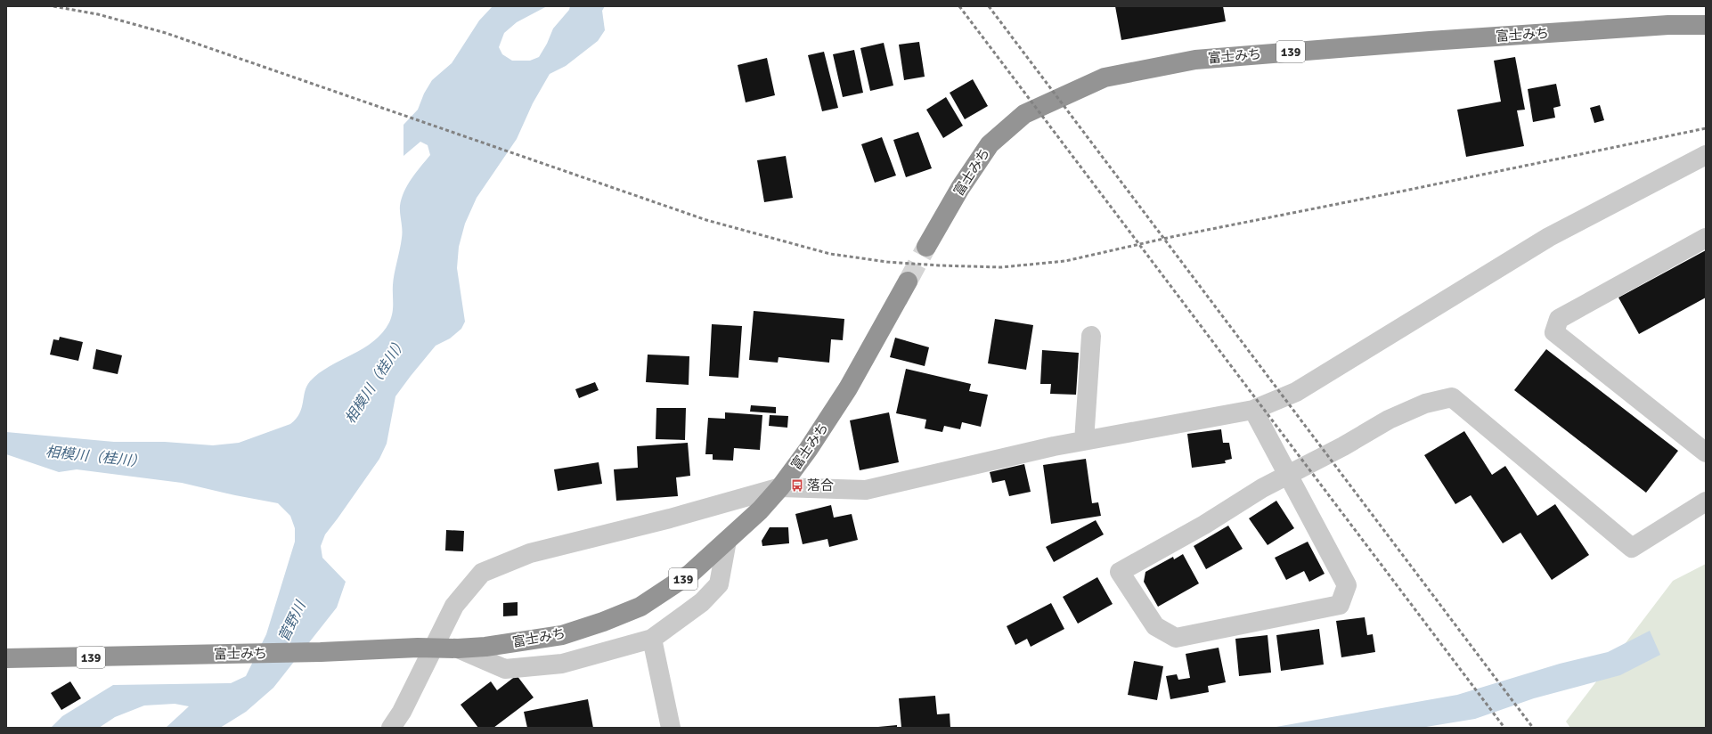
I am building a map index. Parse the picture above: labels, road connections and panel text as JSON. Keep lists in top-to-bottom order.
{
  "streets": {
    "highway": ["富士みち", "139"]
  },
  "water": ["相模川（桂川）", "菅野川"],
  "places": {
    "bus stop": ["落合"]
  }
}
